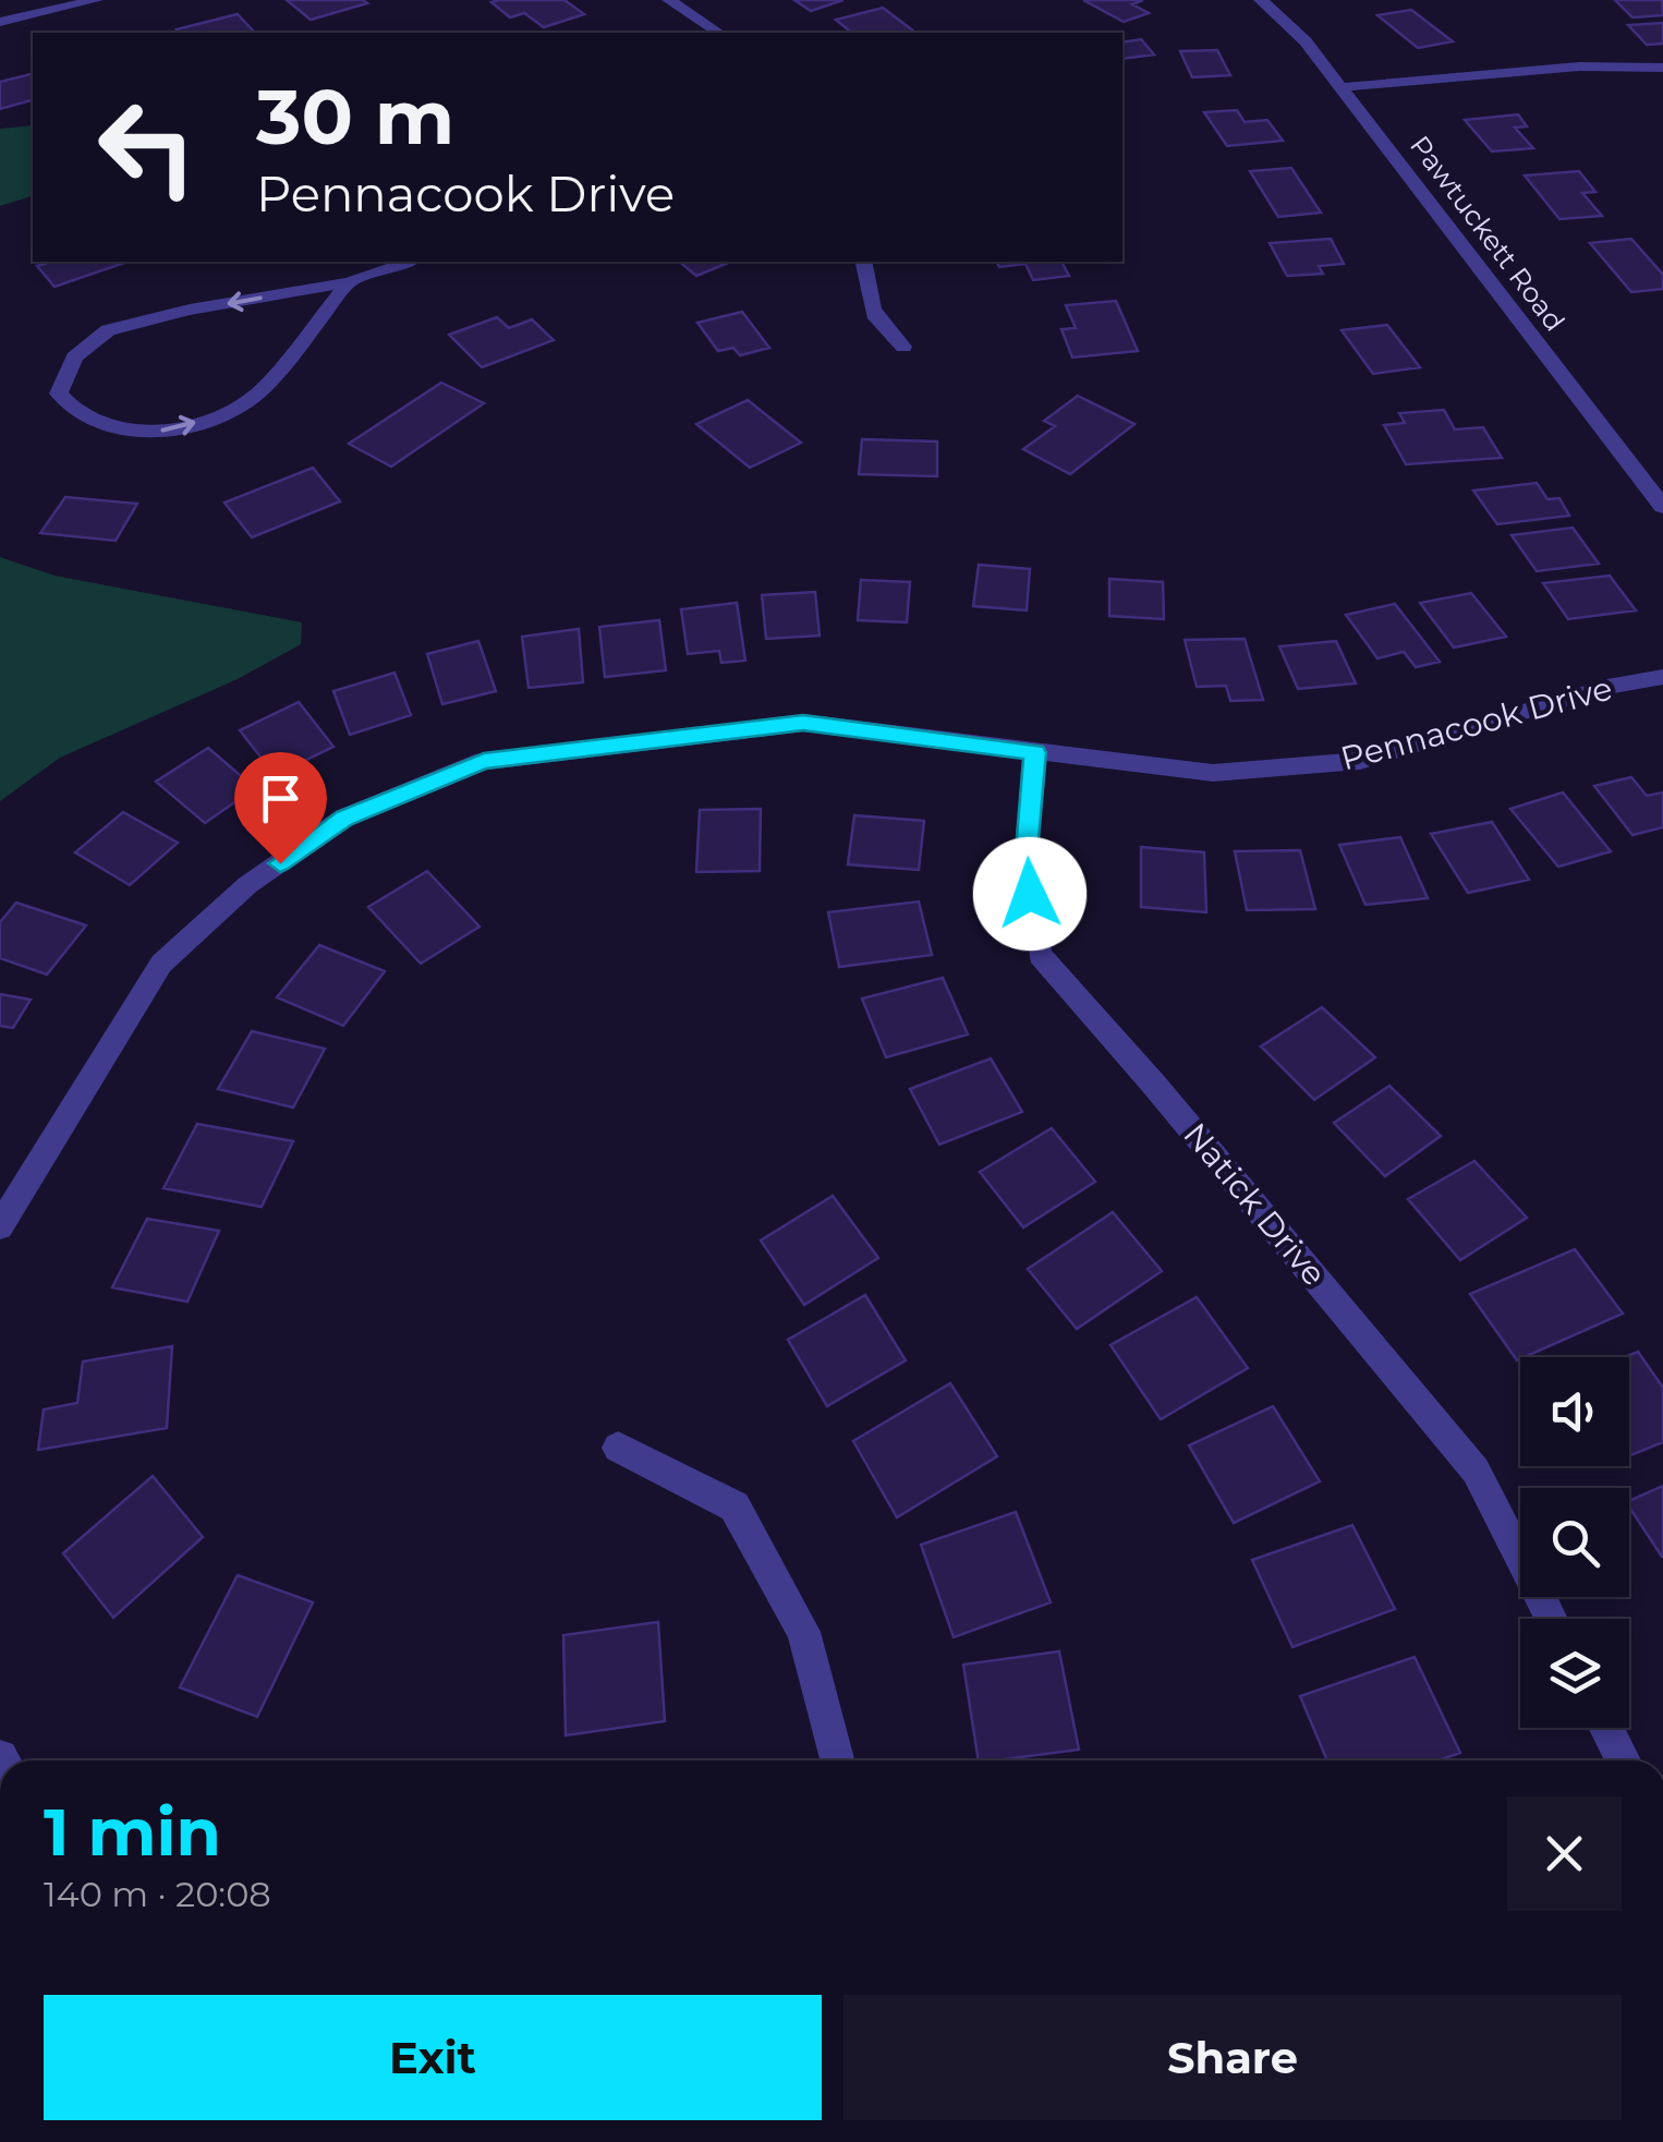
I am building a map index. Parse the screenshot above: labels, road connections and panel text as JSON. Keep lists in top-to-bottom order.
{
  "streets": {
    "street": ["Pawtuckett Road", "Pennacook Drive", "Natick Drive"]
  },
  "crossings": [
    ["Pennacook Drive", "Natick Drive"]
  ],
  "page": {
    "turn": ["30 m", "Pennacook Drive"],
    "heading": ["1 min", "140 m · 20:08"],
    "buttons": ["Exit", "Share"]
  }
}
